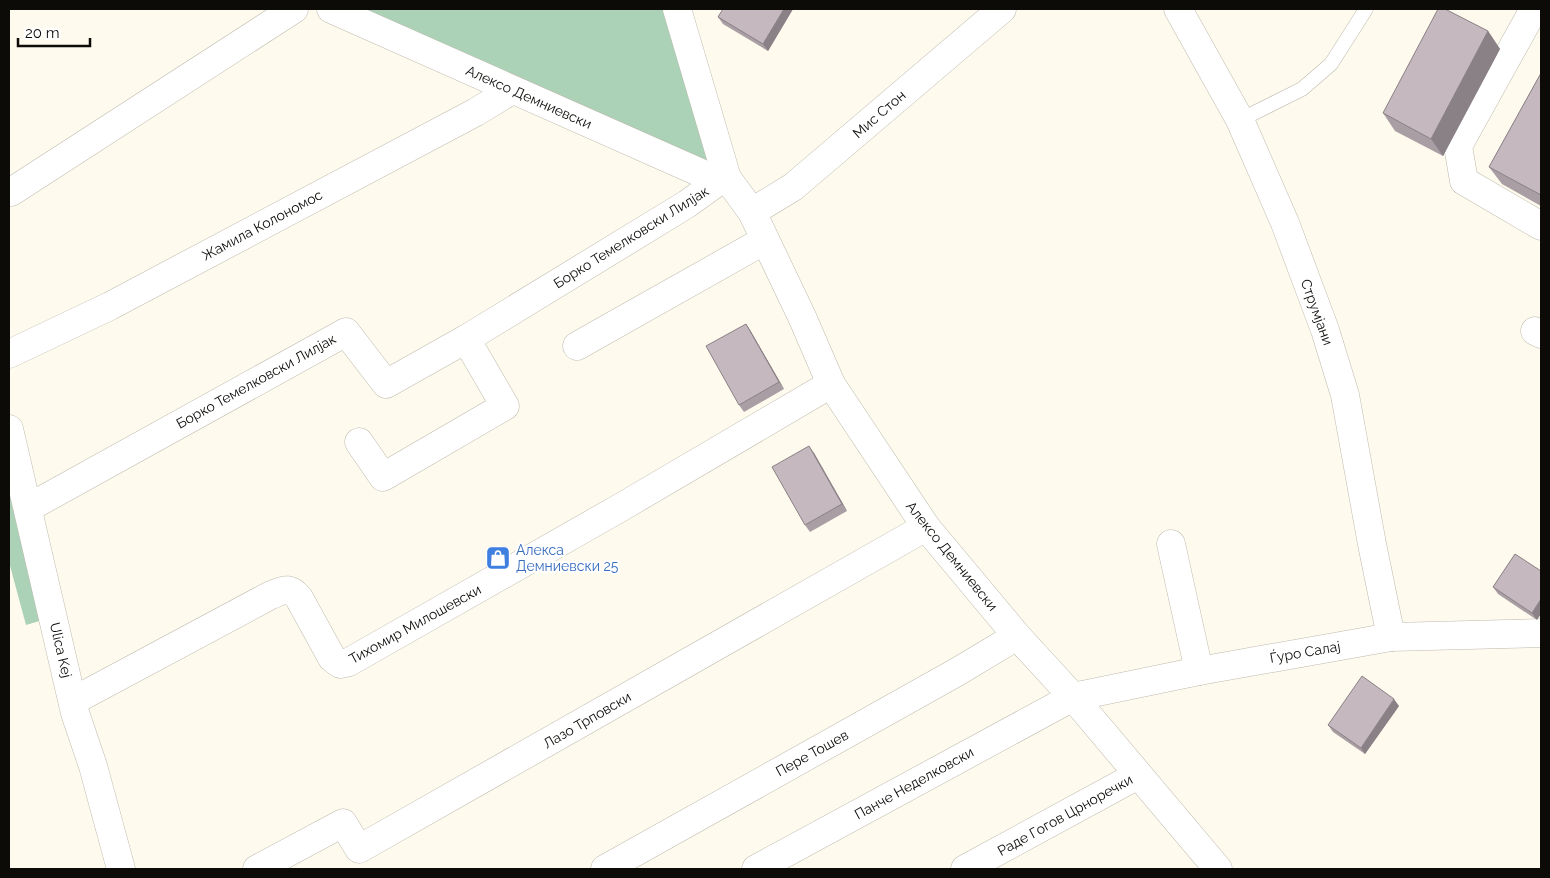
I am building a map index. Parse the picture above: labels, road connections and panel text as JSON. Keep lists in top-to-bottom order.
{
  "streets": {
    "street": [
      "Алексо Демниевски",
      "Мис Стон",
      "Жамила Колономос",
      "Борко Темелковски Лилјак",
      "Струмјани",
      "Тихомир Милошевски",
      "Ulica Kej",
      "Ѓуро Салај",
      "Лазо Трповски",
      "Пере Тошев",
      "Панче Неделковски",
      "Раде Гогов Црноречки"
    ]
  },
  "crossings": [
    ["Алексо Демниевски", "Мис Стон"],
    ["Алексо Демниевски", "Жамила Колономос"],
    ["Алексо Демниевски", "Борко Темелковски Лилјак"],
    ["Алексо Демниевски", "Тихомир Милошевски"],
    ["Алексо Демниевски", "Ѓуро Салај"],
    ["Алексо Демниевски", "Лазо Трповски"],
    ["Алексо Демниевски", "Пере Тошев"],
    ["Алексо Демниевски", "Панче Неделковски"],
    ["Алексо Демниевски", "Раде Гогов Црноречки"],
    ["Борко Темелковски Лилјак", "Ulica Kej"],
    ["Струмјани", "Ѓуро Салај"],
    ["Тихомир Милошевски", "Ulica Kej"],
    ["Ѓуро Салај", "Панче Неделковски"]
  ],
  "places": {
    "shop": ["Алекса Демниевски 25"]
  },
  "scale_bar": "20 m"
}
